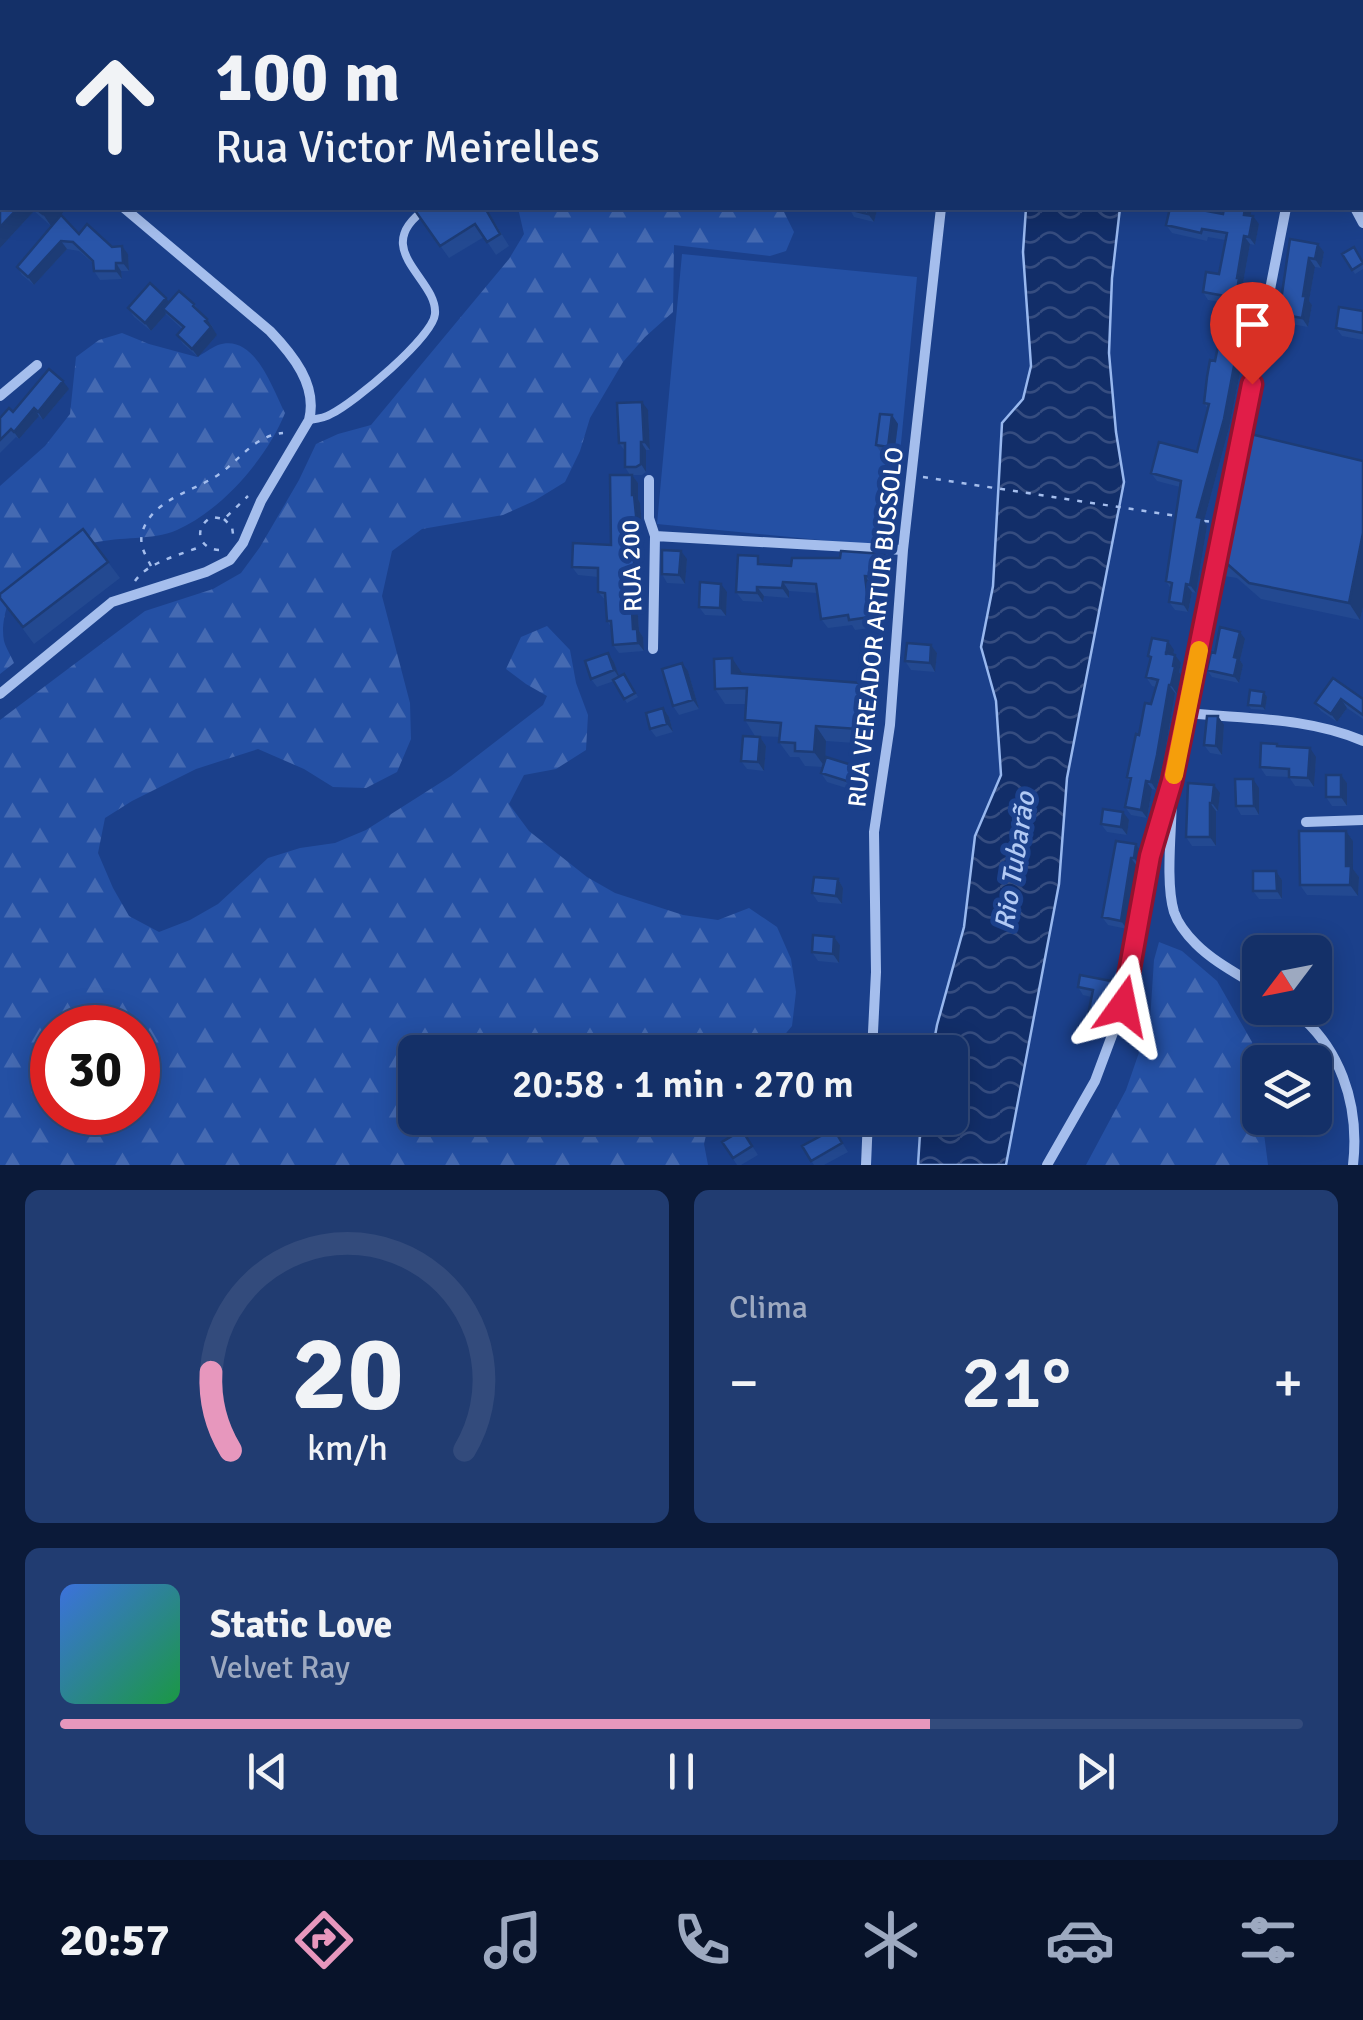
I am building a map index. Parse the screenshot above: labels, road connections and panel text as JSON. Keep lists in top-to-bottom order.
{
  "streets": {
    "street": ["RUA 200", "RUA VEREADOR ARTUR BUSSOLO"]
  },
  "water": ["Rio Tubarão"],
  "north": "bottom left",
  "page": {
    "turn": ["100 m", "Rua Victor Meirelles"],
    "limit": "30",
    "trip": "20:58 · 1 min · 270 m",
    "tile": "Clima",
    "heat": ["−", "21°", "+"],
    "song": ["Static Love", "Velvet Ray"],
    "tabs": "20:57",
    "gauge": ["20", "km/h"]
  }
}
